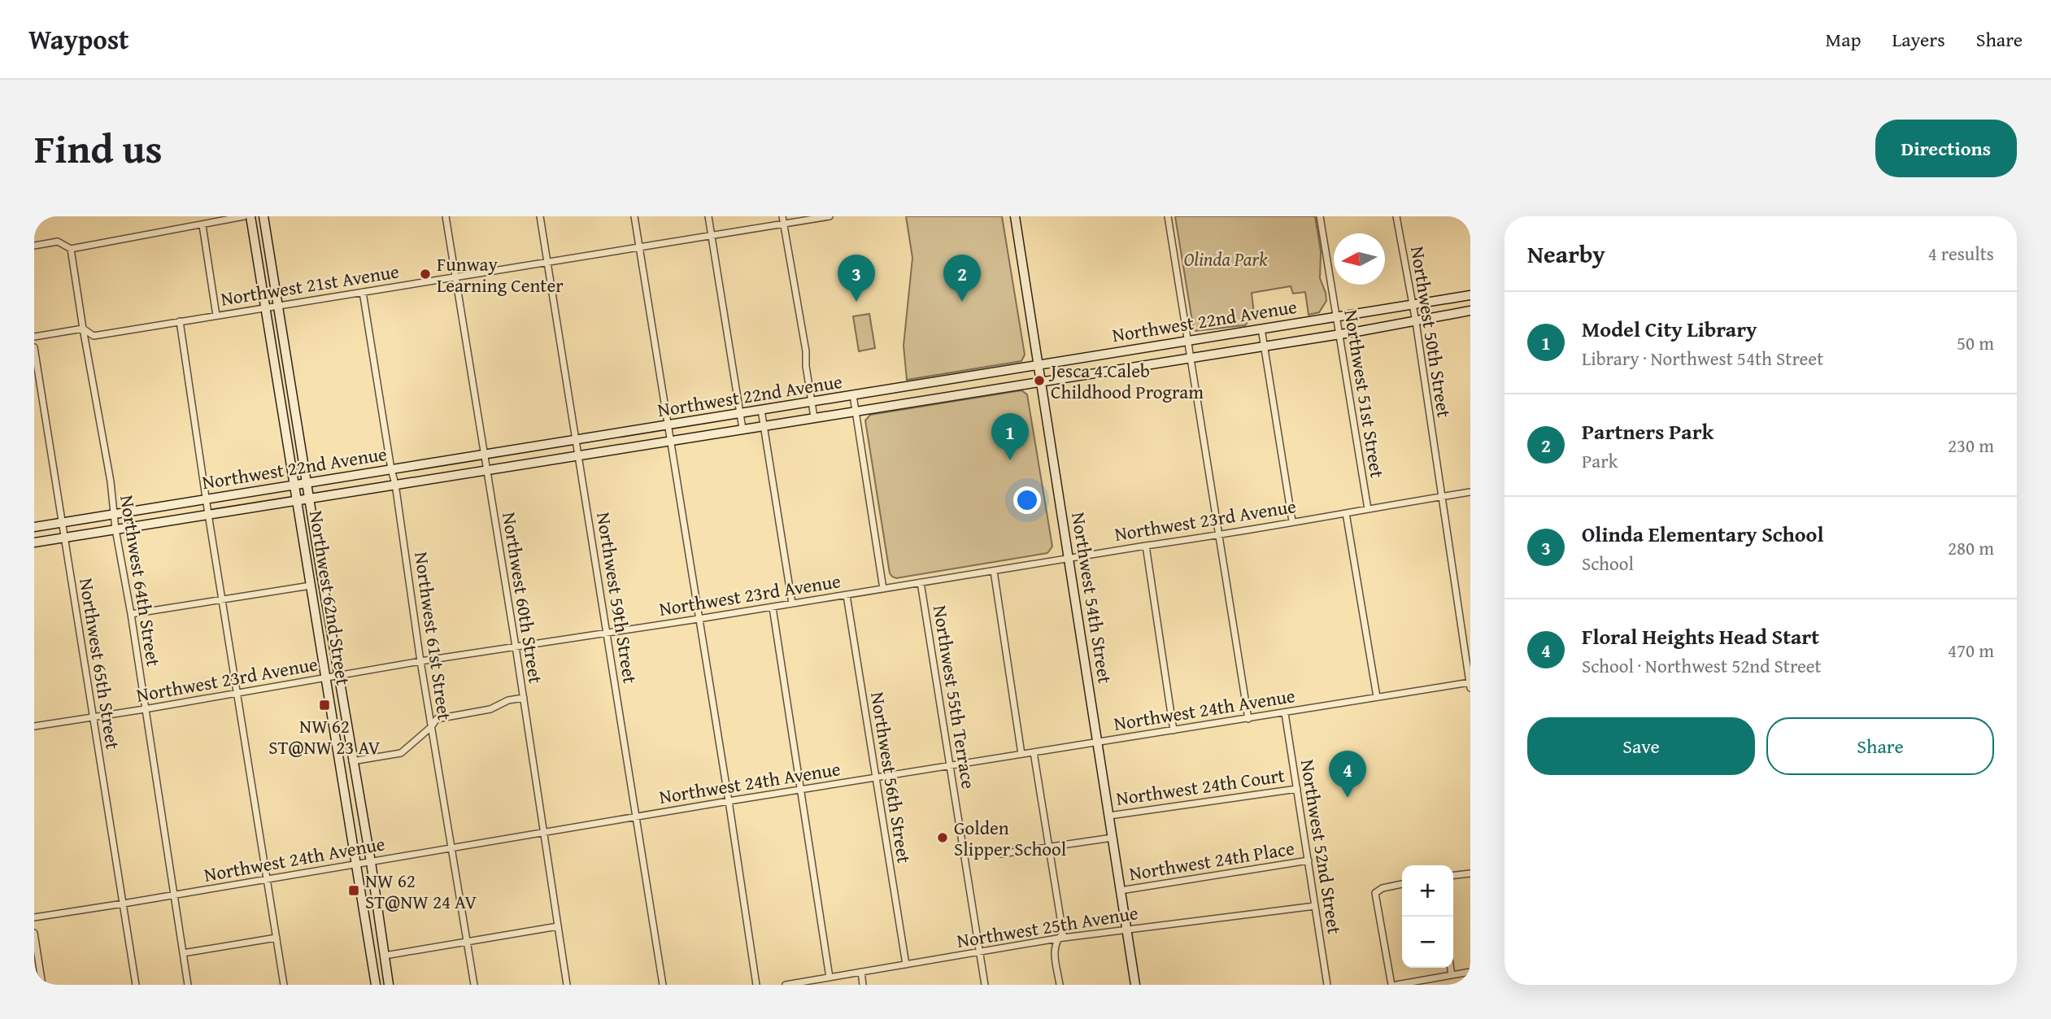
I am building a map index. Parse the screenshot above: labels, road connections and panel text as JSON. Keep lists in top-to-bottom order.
{
  "streets": {
    "main road": ["Northwest 22nd Avenue", "Northwest 62nd Street", "Northwest 54th Street"],
    "street": [
      "Northwest 21st Avenue",
      "Northwest 50th Street",
      "Northwest 51st Street",
      "Northwest 23rd Avenue",
      "Northwest 64th Street",
      "Northwest 60th Street",
      "Northwest 59th Street",
      "Northwest 61st Street",
      "Northwest 65th Street",
      "Northwest 55th Terrace",
      "Northwest 24th Avenue",
      "Northwest 56th Street",
      "Northwest 24th Court",
      "Northwest 52nd Street",
      "Northwest 24th Place",
      "Northwest 25th Avenue"
    ]
  },
  "crossings": [
    ["Northwest 21st Avenue", "Northwest 64th Street"],
    ["Northwest 21st Avenue", "Northwest 62nd Street"],
    ["Northwest 21st Avenue", "Northwest 60th Street"],
    ["Northwest 21st Avenue", "Northwest 59th Street"],
    ["Northwest 21st Avenue", "Northwest 61st Street"],
    ["Northwest 22nd Avenue", "Northwest 50th Street"],
    ["Northwest 22nd Avenue", "Northwest 51st Street"],
    ["Northwest 22nd Avenue", "Northwest 64th Street"],
    ["Northwest 22nd Avenue", "Northwest 62nd Street"],
    ["Northwest 22nd Avenue", "Northwest 60th Street"],
    ["Northwest 22nd Avenue", "Northwest 59th Street"],
    ["Northwest 22nd Avenue", "Northwest 54th Street"],
    ["Northwest 22nd Avenue", "Northwest 61st Street"],
    ["Northwest 22nd Avenue", "Northwest 65th Street"],
    ["Northwest 50th Street", "Northwest 23rd Avenue"],
    ["Northwest 50th Street", "Northwest 24th Avenue"],
    ["Northwest 51st Street", "Northwest 23rd Avenue"],
    ["Northwest 23rd Avenue", "Northwest 64th Street"],
    ["Northwest 23rd Avenue", "Northwest 62nd Street"],
    ["Northwest 23rd Avenue", "Northwest 60th Street"],
    ["Northwest 23rd Avenue", "Northwest 59th Street"],
    ["Northwest 23rd Avenue", "Northwest 54th Street"],
    ["Northwest 23rd Avenue", "Northwest 61st Street"],
    ["Northwest 23rd Avenue", "Northwest 65th Street"],
    ["Northwest 23rd Avenue", "Northwest 55th Terrace"],
    ["Northwest 23rd Avenue", "Northwest 56th Street"],
    ["Northwest 64th Street", "Northwest 24th Avenue"],
    ["Northwest 62nd Street", "Northwest 24th Avenue"],
    ["Northwest 60th Street", "Northwest 24th Avenue"],
    ["Northwest 59th Street", "Northwest 24th Avenue"],
    ["Northwest 54th Street", "Northwest 24th Avenue"],
    ["Northwest 54th Street", "Northwest 24th Court"],
    ["Northwest 54th Street", "Northwest 24th Place"],
    ["Northwest 54th Street", "Northwest 25th Avenue"],
    ["Northwest 61st Street", "Northwest 24th Avenue"],
    ["Northwest 65th Street", "Northwest 24th Avenue"],
    ["Northwest 55th Terrace", "Northwest 24th Avenue"],
    ["Northwest 55th Terrace", "Northwest 25th Avenue"],
    ["Northwest 24th Avenue", "Northwest 56th Street"],
    ["Northwest 24th Avenue", "Northwest 52nd Street"],
    ["Northwest 56th Street", "Northwest 25th Avenue"],
    ["Northwest 24th Court", "Northwest 52nd Street"],
    ["Northwest 52nd Street", "Northwest 24th Place"],
    ["Northwest 52nd Street", "Northwest 25th Avenue"]
  ],
  "parks": ["Olinda Park"],
  "places": {
    "other": ["Funway Learning Center", "Jesca 4 Caleb Childhood Program", "Golden Slipper School"],
    "transit": ["NW 62 ST@NW 23 AV", "NW 62 ST@NW 24 AV"]
  },
  "north": "left",
  "page": {
    "header": "Waypost",
    "nav": ["Map", "Layers", "Share"],
    "title": "Find us",
    "buttons": [
      "Directions",
      ["Save", "Share"]
    ],
    "heading": ["Nearby", "4 results"],
    "pins": [
      "2",
      "3",
      "1",
      "4"
    ],
    "list": [
      {
        "mark": "1",
        "name": "Model City Library",
        "note": "Library · Northwest 54th Street",
        "value": "50 m"
      },
      {
        "mark": "2",
        "name": "Partners Park",
        "note": "Park",
        "value": "230 m"
      },
      {
        "mark": "3",
        "name": "Olinda Elementary School",
        "note": "School",
        "value": "280 m"
      },
      {
        "mark": "4",
        "name": "Floral Heights Head Start",
        "note": "School · Northwest 52nd Street",
        "value": "470 m"
      }
    ],
    "map_buttons": ["+", "−"]
  }
}
